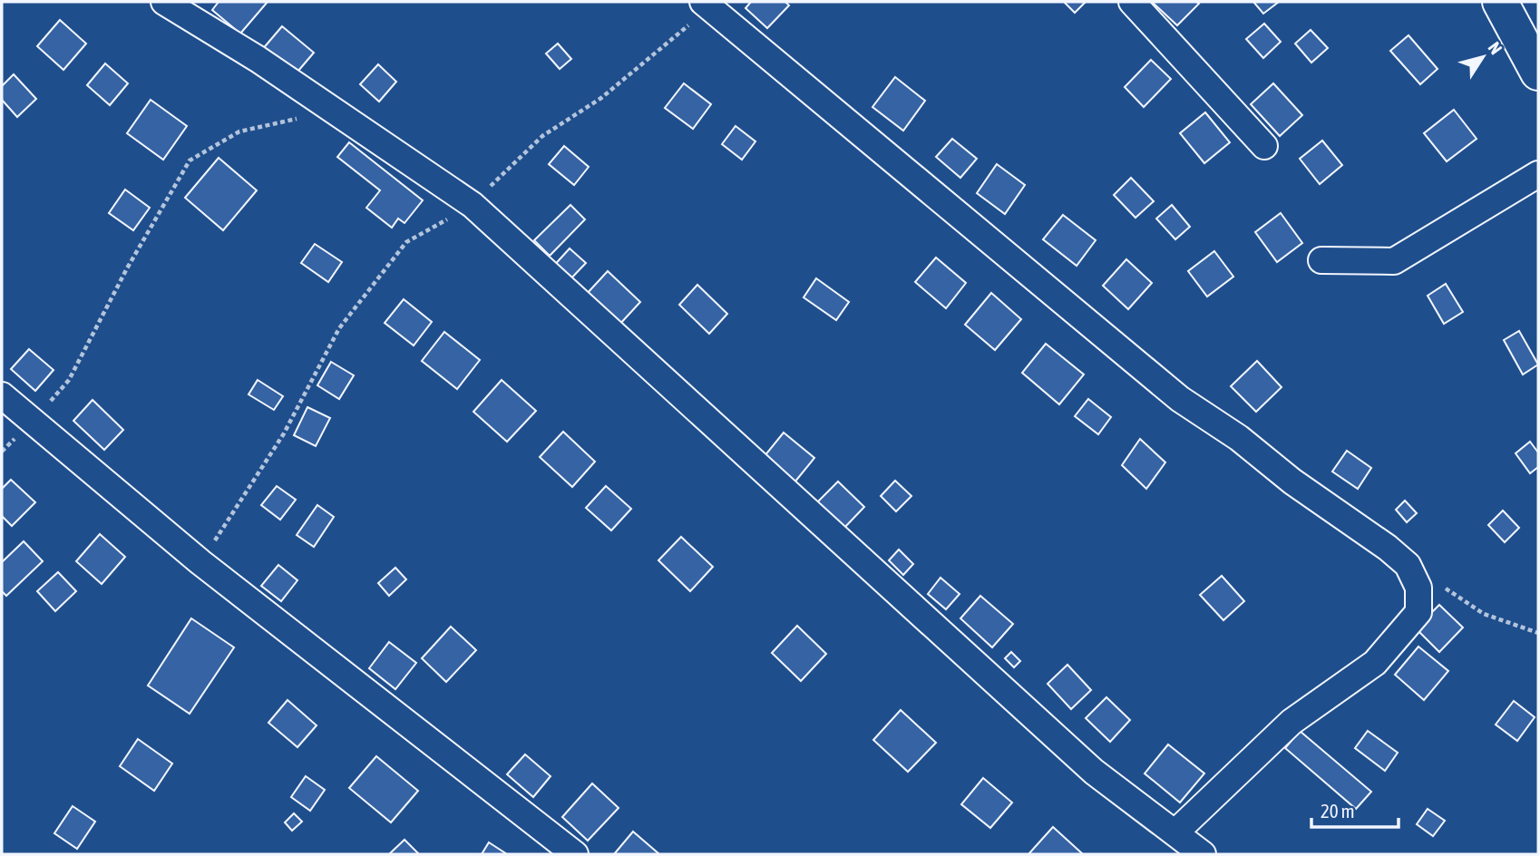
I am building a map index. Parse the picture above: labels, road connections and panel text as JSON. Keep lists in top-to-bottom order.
{
  "scale_bar": "20 m",
  "north": "top right"
}
